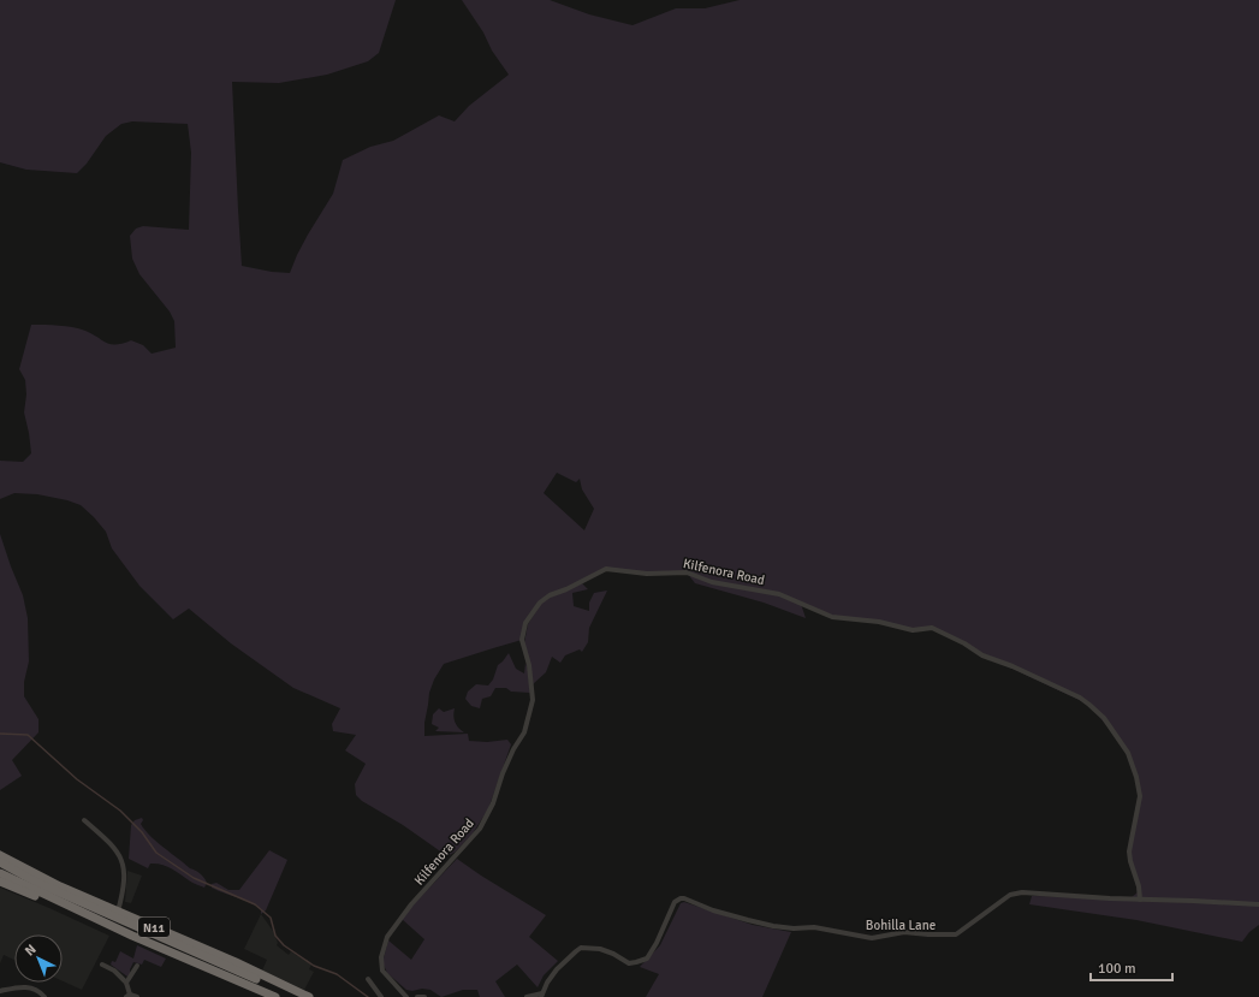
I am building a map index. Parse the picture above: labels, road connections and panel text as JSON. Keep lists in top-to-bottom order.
{
  "streets": {
    "highway": ["N11"],
    "street": ["Kilfenora Road", "Bohilla Lane"]
  },
  "crossings": [
    ["Kilfenora Road", "Bohilla Lane"]
  ],
  "scale_bar": "100 m",
  "north": "top left"
}
